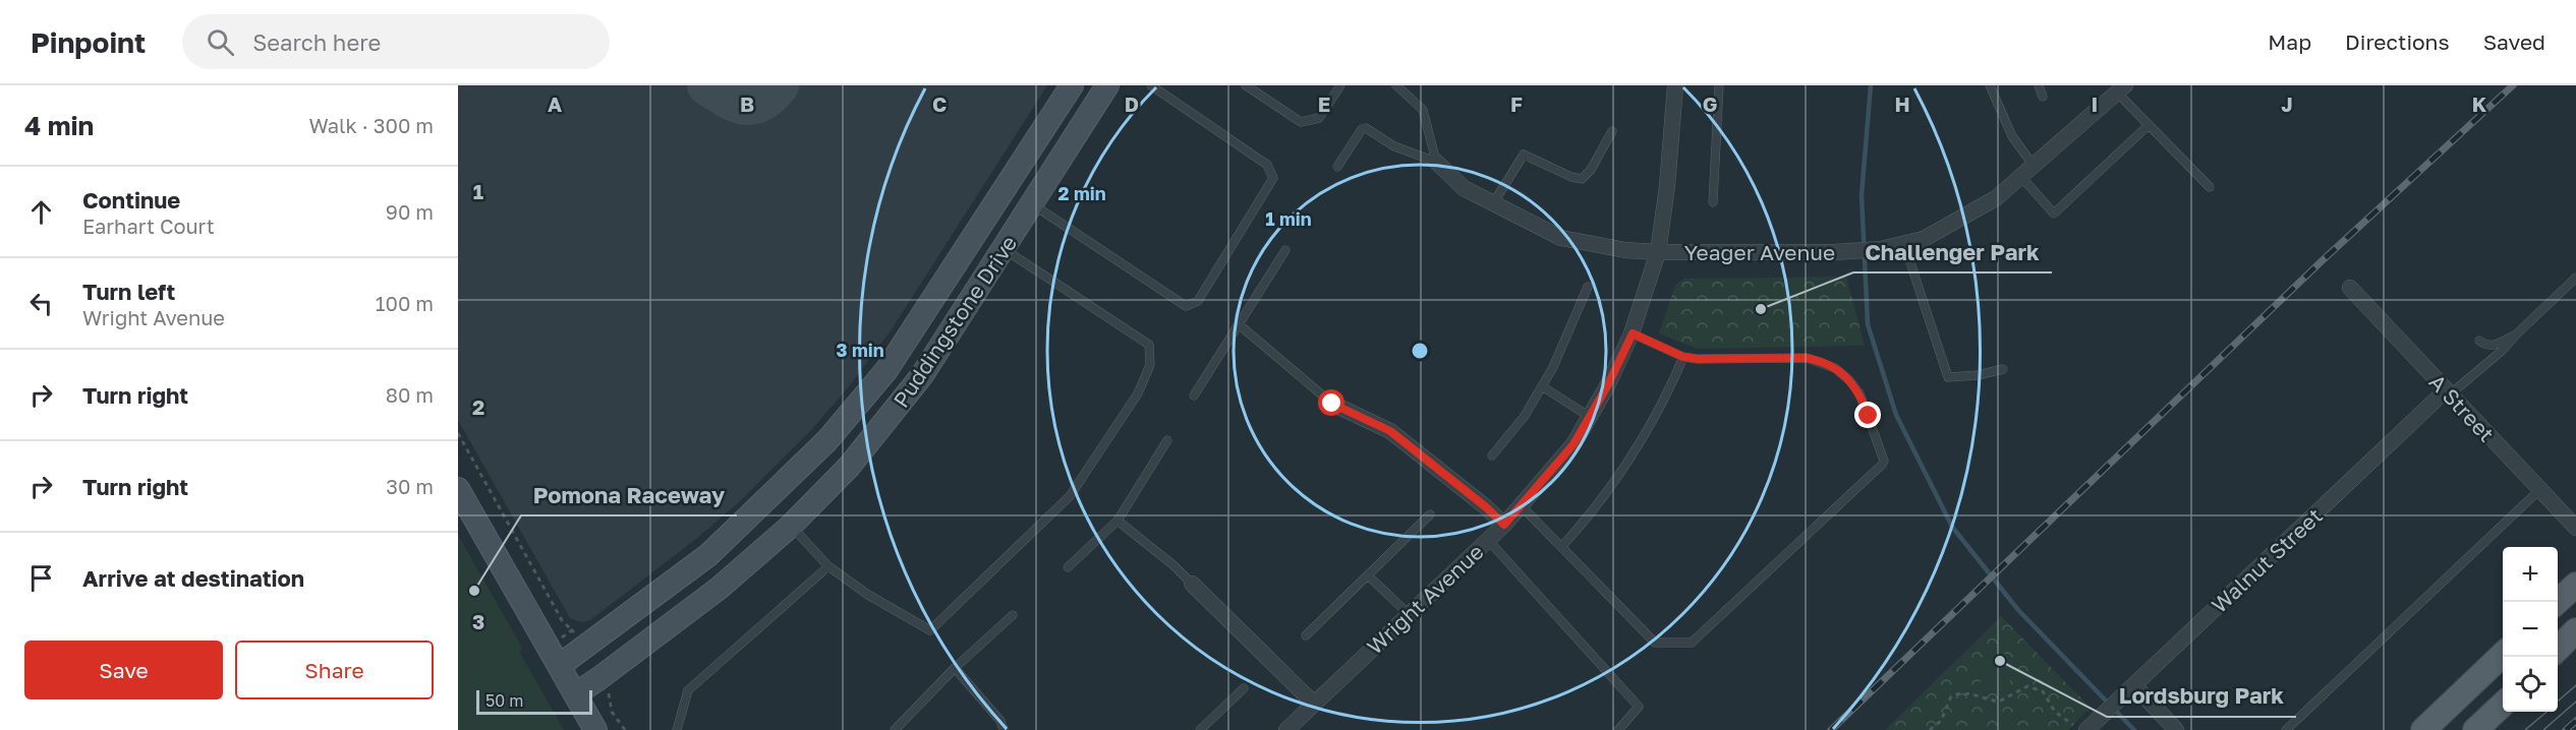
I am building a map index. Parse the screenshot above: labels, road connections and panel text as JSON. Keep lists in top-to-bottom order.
{
  "streets": {
    "street": [
      "Yeager Avenue",
      "Puddingstone Drive",
      "A Street",
      "Walnut Street",
      "Wright Avenue"
    ]
  },
  "crossings": [
    ["Yeager Avenue", "Wright Avenue"],
    ["A Street", "Walnut Street"]
  ],
  "places": ["Challenger Park", "Pomona Raceway", "Lordsburg Park"],
  "scale_bar": "50 m",
  "page": {
    "header": "Pinpoint",
    "search": "Search here",
    "nav": ["Map", "Directions", "Saved"],
    "heading": ["4 min", "Walk · 300 m"],
    "list": [
      ["Continue", "Earhart Court", "90 m"],
      ["Turn left", "Wright Avenue", "100 m"],
      ["Turn right", "80 m"],
      ["Turn right", "30 m"],
      "Arrive at destination"
    ],
    "map_buttons": ["+", "−"],
    "buttons": ["Save", "Share"],
    "scale": "50 m"
  },
  "grid": {
    "columns": [
      "A",
      "B",
      "C",
      "D",
      "E",
      "F",
      "G",
      "H",
      "I",
      "J",
      "K"
    ],
    "rows": ["1", "2", "3"]
  },
  "rings": ["2 min", "1 min", "3 min"]
}
